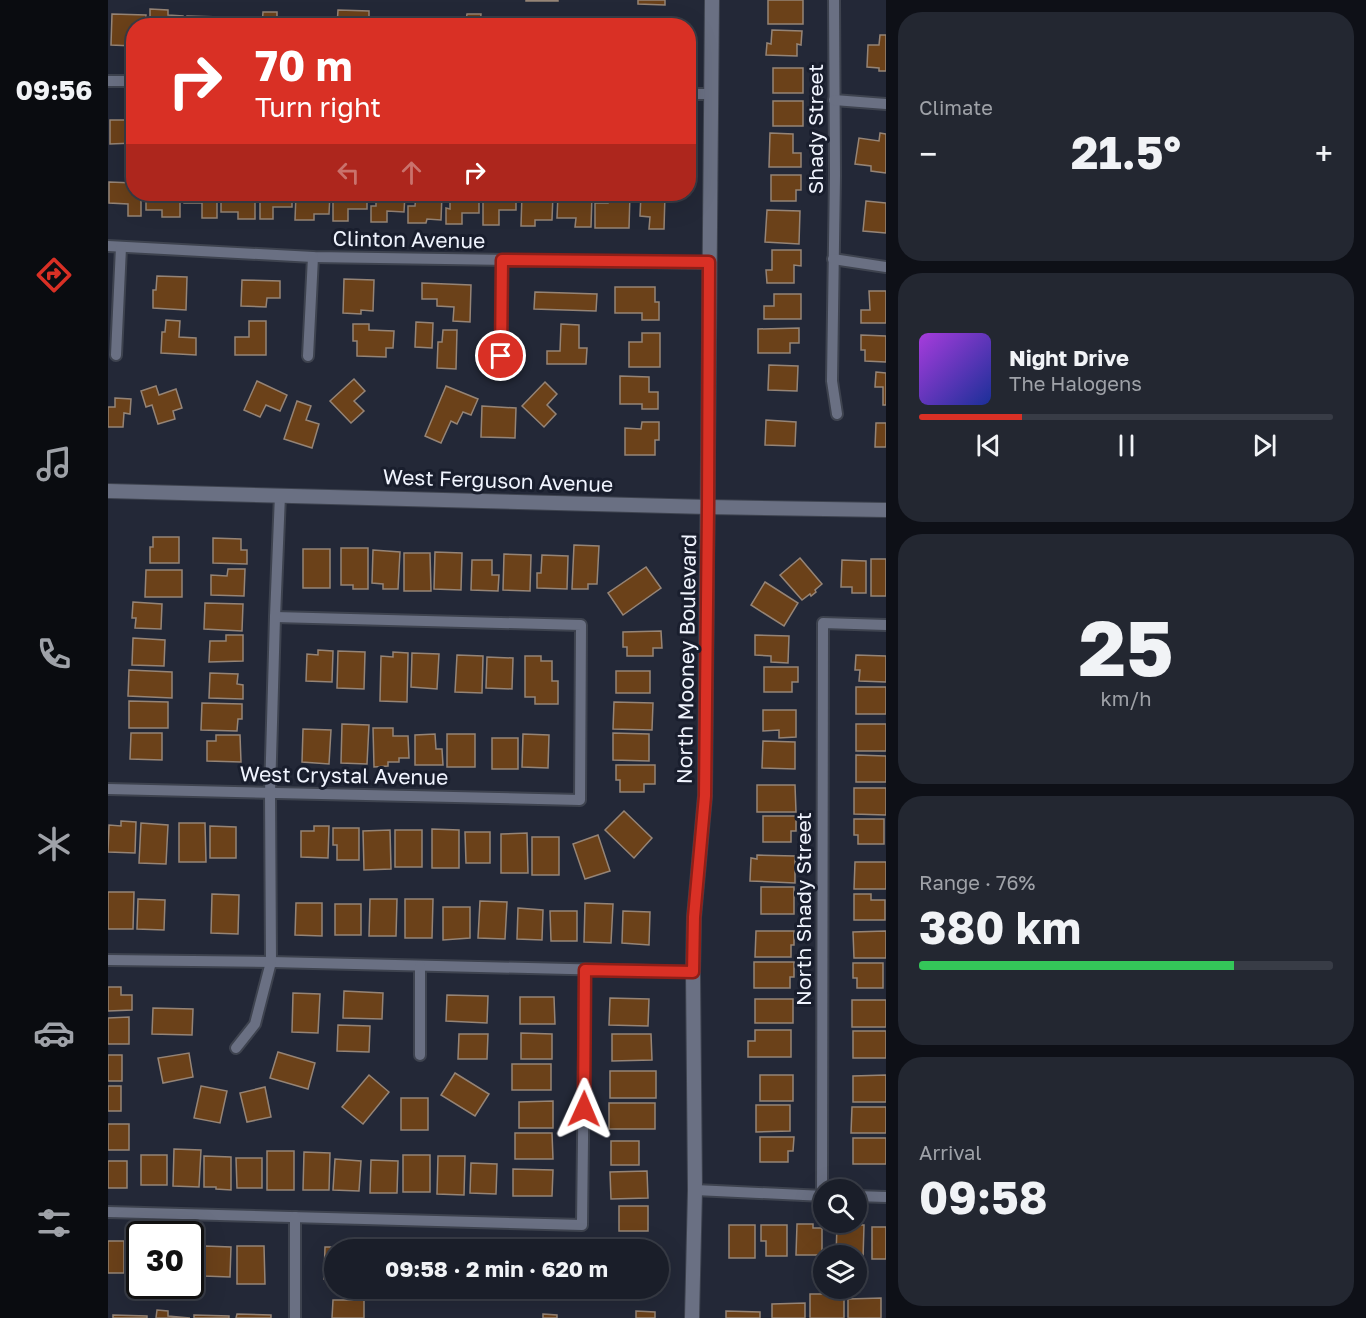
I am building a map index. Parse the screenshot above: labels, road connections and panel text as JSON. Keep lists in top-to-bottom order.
{
  "streets": {
    "street": [
      "Shady Street",
      "Clinton Avenue",
      "West Ferguson Avenue",
      "North Mooney Boulevard",
      "West Crystal Avenue",
      "North Shady Street"
    ]
  },
  "crossings": [
    ["Clinton Avenue", "North Mooney Boulevard"],
    ["West Ferguson Avenue", "North Mooney Boulevard"]
  ],
  "page": {
    "tabs": "09:56",
    "tile": [
      "Climate",
      ["25", "km/h"],
      ["Range · 76%", "380 km"],
      ["Arrival", "09:58"]
    ],
    "turn": ["70 m", "Turn right"],
    "heat": ["−", "21.5°", "+"],
    "song": ["Night Drive", "The Halogens"],
    "limit": "30",
    "trip": "09:58 · 2 min · 620 m"
  }
}
